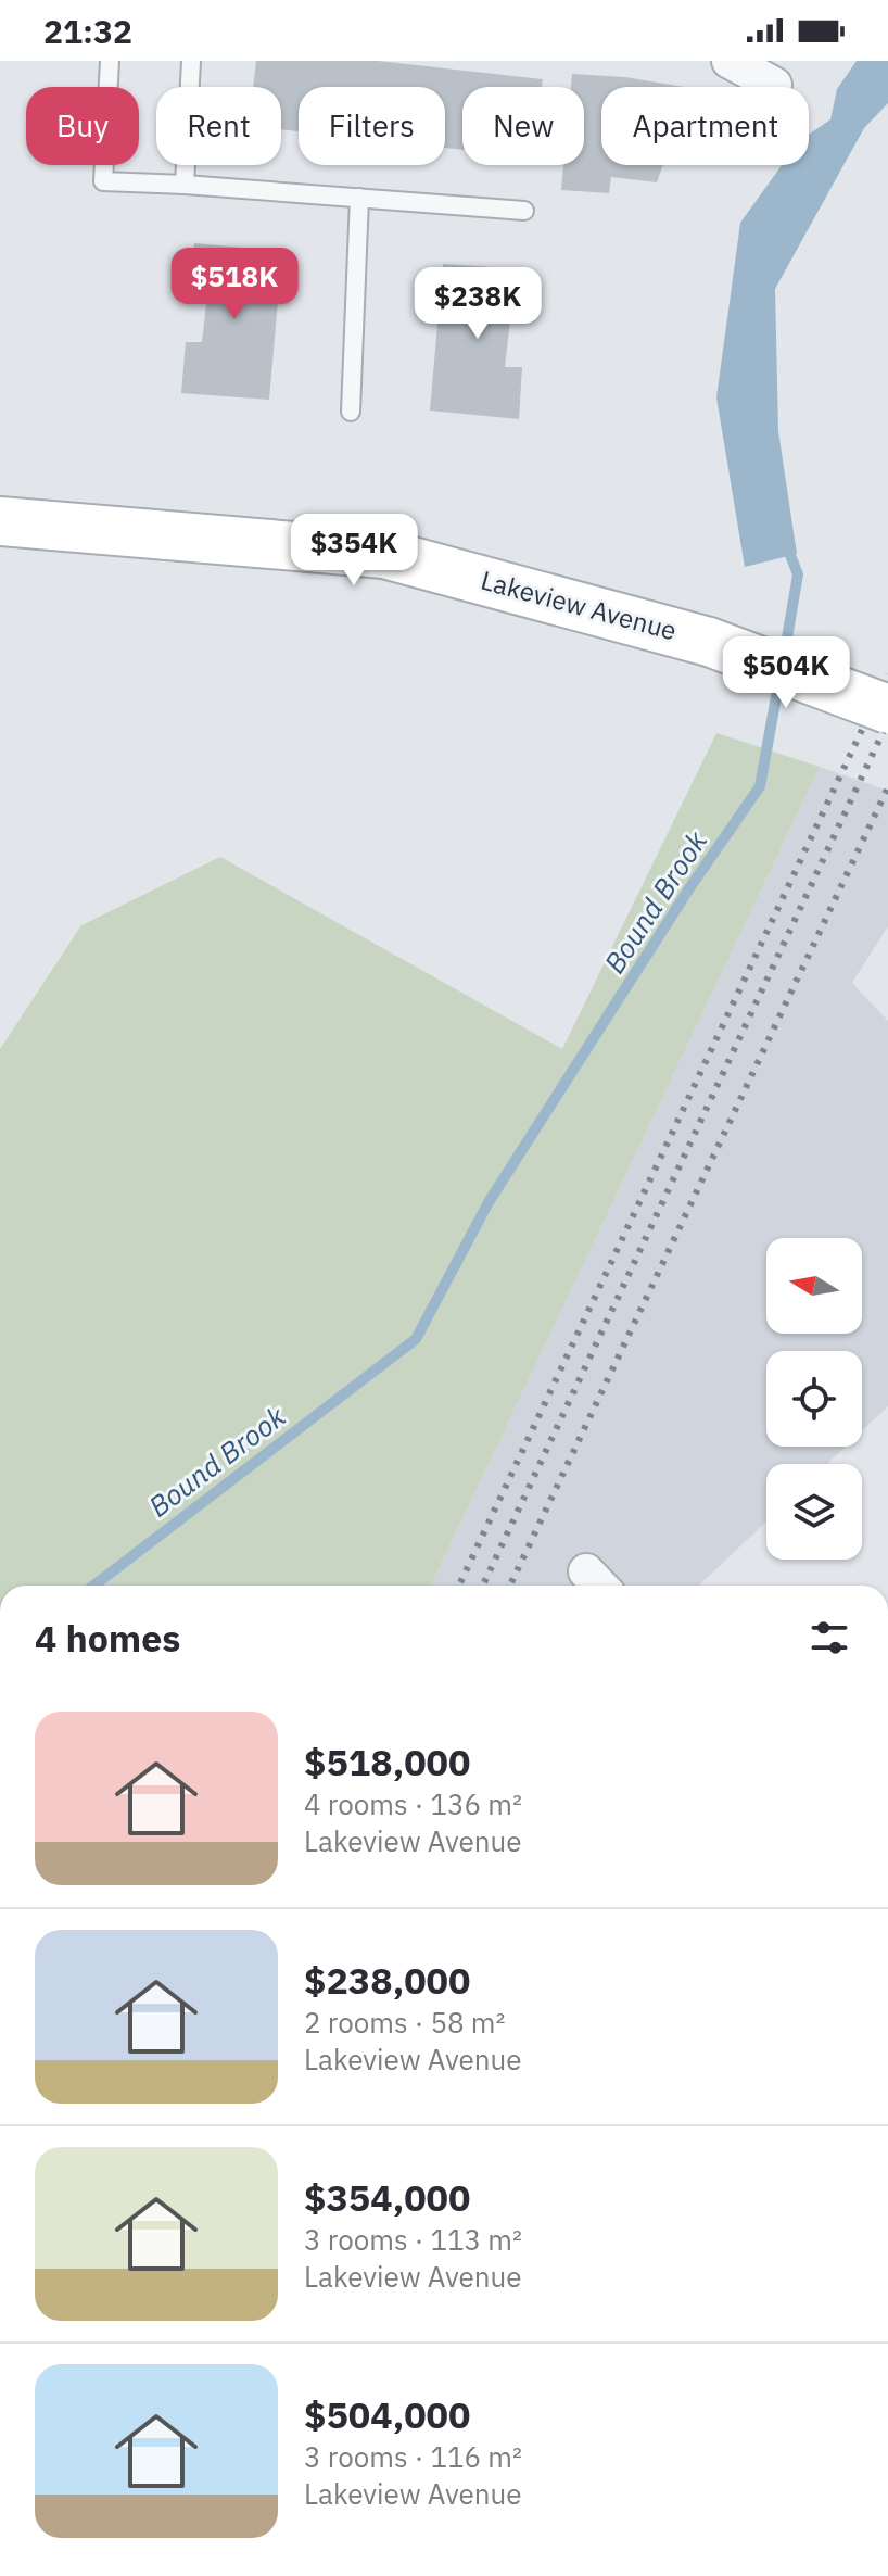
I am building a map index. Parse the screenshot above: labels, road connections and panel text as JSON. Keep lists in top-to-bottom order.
{
  "streets": {
    "main road": ["Lakeview Avenue"]
  },
  "water": ["Bound Brook"],
  "north": "left",
  "page": {
    "status": "21:32",
    "chip": [
      "Buy",
      "Rent",
      "Filters",
      "New",
      "Apartment"
    ],
    "price": [
      "$518K",
      "$238K",
      "$354K",
      "$504K"
    ],
    "heading": "4 homes",
    "list": [
      {
        "name": "$518,000",
        "note": "4 rooms · 136 m² · Lakeview Avenue"
      },
      {
        "name": "$238,000",
        "note": "2 rooms · 58 m² · Lakeview Avenue"
      },
      {
        "name": "$354,000",
        "note": "3 rooms · 113 m² · Lakeview Avenue"
      },
      {
        "name": "$504,000",
        "note": "3 rooms · 116 m² · Lakeview Avenue"
      }
    ]
  }
}
